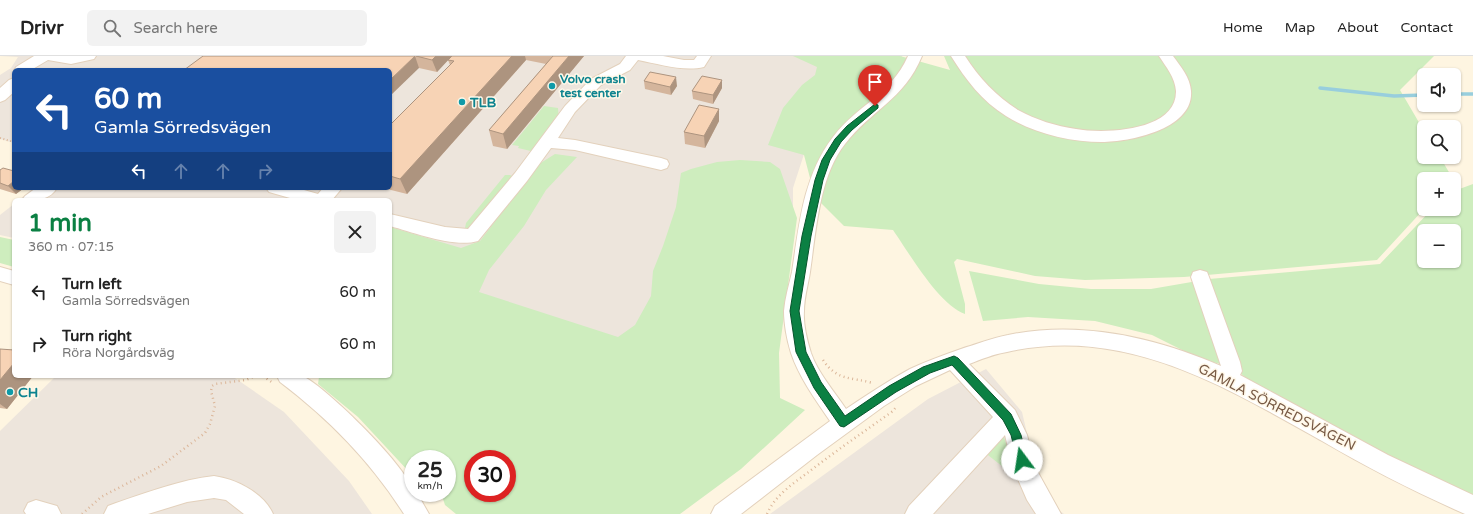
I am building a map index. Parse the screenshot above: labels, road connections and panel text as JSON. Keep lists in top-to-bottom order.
{
  "streets": {
    "street": ["GAMLA SÖRREDSVÄGEN"]
  },
  "places": ["Volvo crash test center", "TLB", "CH"],
  "page": {
    "header": "Drivr",
    "search": "Search here",
    "nav": [
      "Home",
      "Map",
      "About",
      "Contact"
    ],
    "map_buttons": ["+", "−"],
    "turn": ["60 m", "Gamla Sörredsvägen"],
    "heading": ["1 min", "360 m · 07:15"],
    "list": [
      {
        "name": "Turn left",
        "note": "Gamla Sörredsvägen",
        "value": "60 m"
      },
      {
        "name": "Turn right",
        "note": "Röra Norgårdsväg",
        "value": "60 m"
      }
    ],
    "speed": "25 km/h",
    "limit": "30"
  }
}
